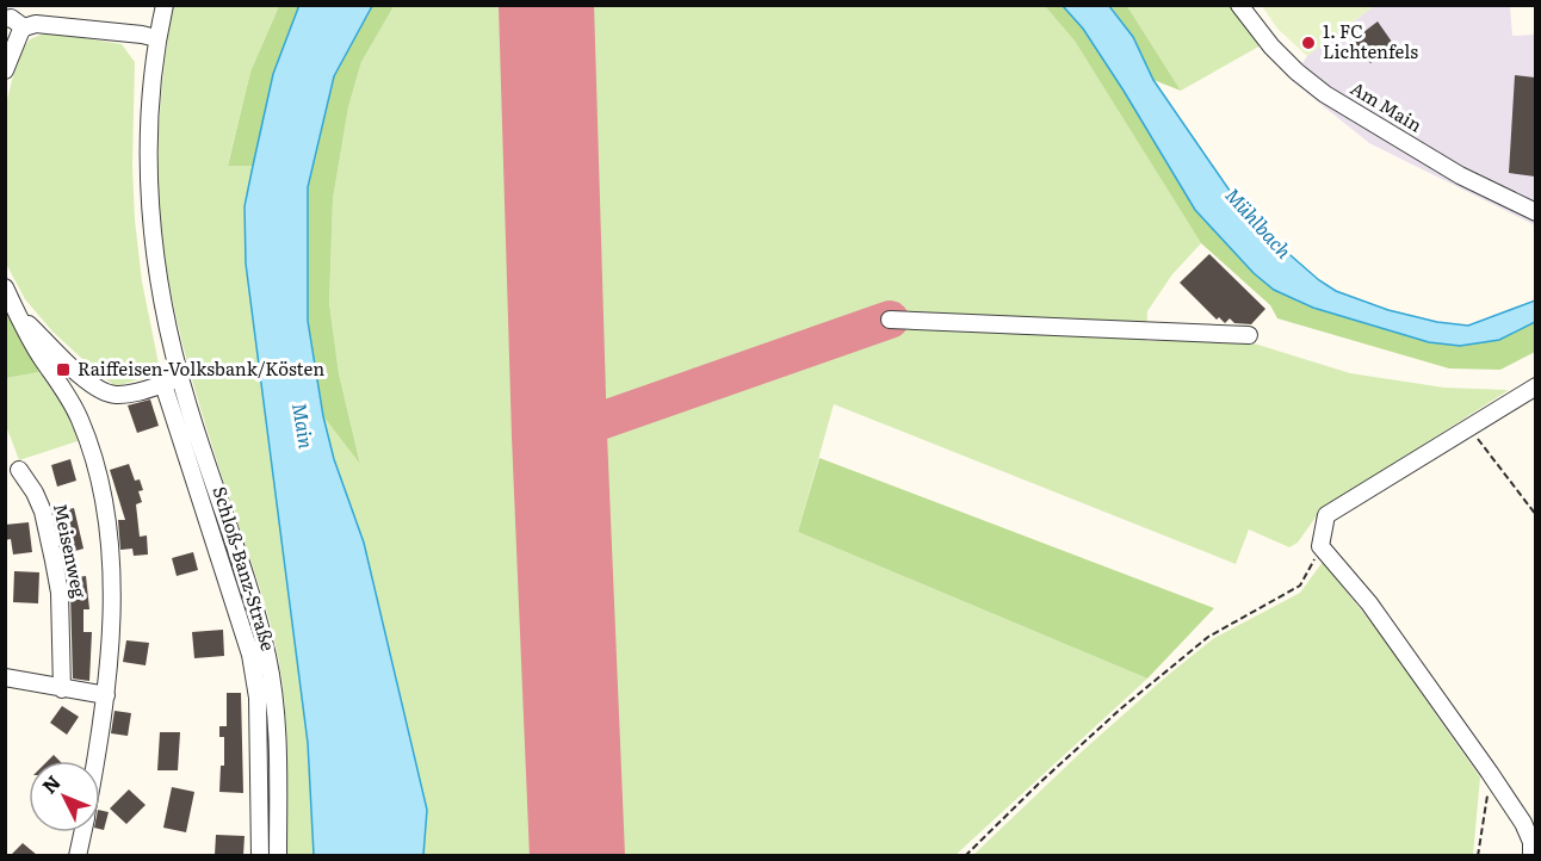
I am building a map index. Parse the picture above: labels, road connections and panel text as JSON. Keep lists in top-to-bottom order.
{
  "streets": {
    "street": ["Am Main", "Meisenweg", "Schloß-Banz-Straße"]
  },
  "water": ["Mühlbach", "Main"],
  "places": {
    "other": ["1. FC Lichtenfels"],
    "transit": ["Raiffeisen-Volksbank/Kösten"]
  },
  "north": "top left"
}
